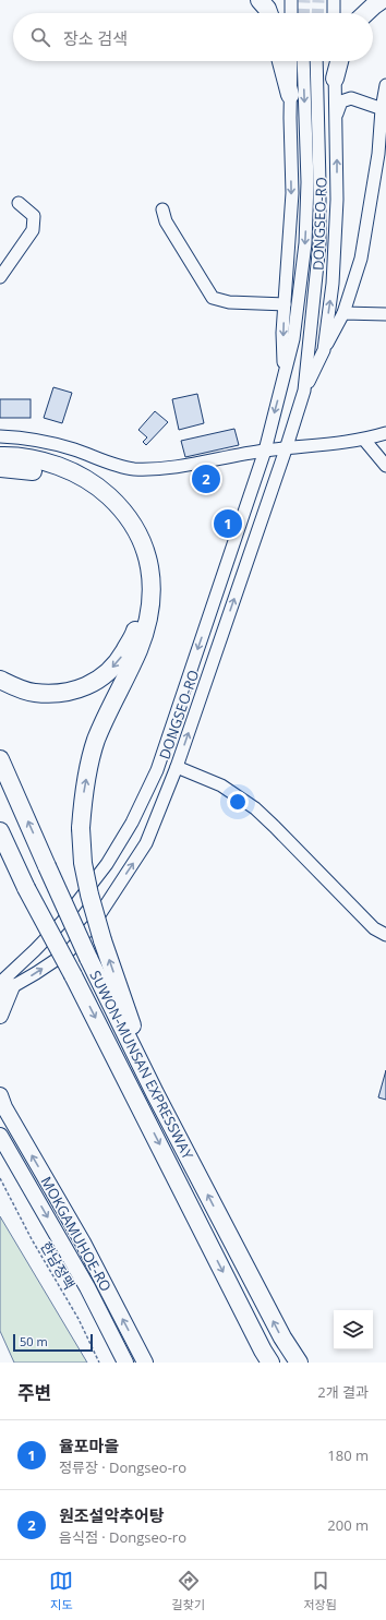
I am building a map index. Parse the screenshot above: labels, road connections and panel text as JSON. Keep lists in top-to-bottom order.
{
  "streets": {
    "highway": ["SUWON-MUNSAN EXPRESSWAY"],
    "main road": ["MOKGAMUHOE-RO"],
    "street": ["DONGSEO-RO"],
    "path": ["한남정맥"]
  },
  "scale_bar": "50 m",
  "page": {
    "search": "장소 검색",
    "pins": ["2", "1"],
    "scale": "50 m",
    "heading": ["주변", "2개 결과"],
    "list": [
      {
        "mark": "1",
        "name": "율포마을",
        "note": "정류장 · Dongseo-ro",
        "value": "180 m"
      },
      {
        "mark": "2",
        "name": "원조설악추어탕",
        "note": "음식점 · Dongseo-ro",
        "value": "200 m"
      }
    ],
    "nav": ["지도", "길찾기", "저장됨"]
  }
}
